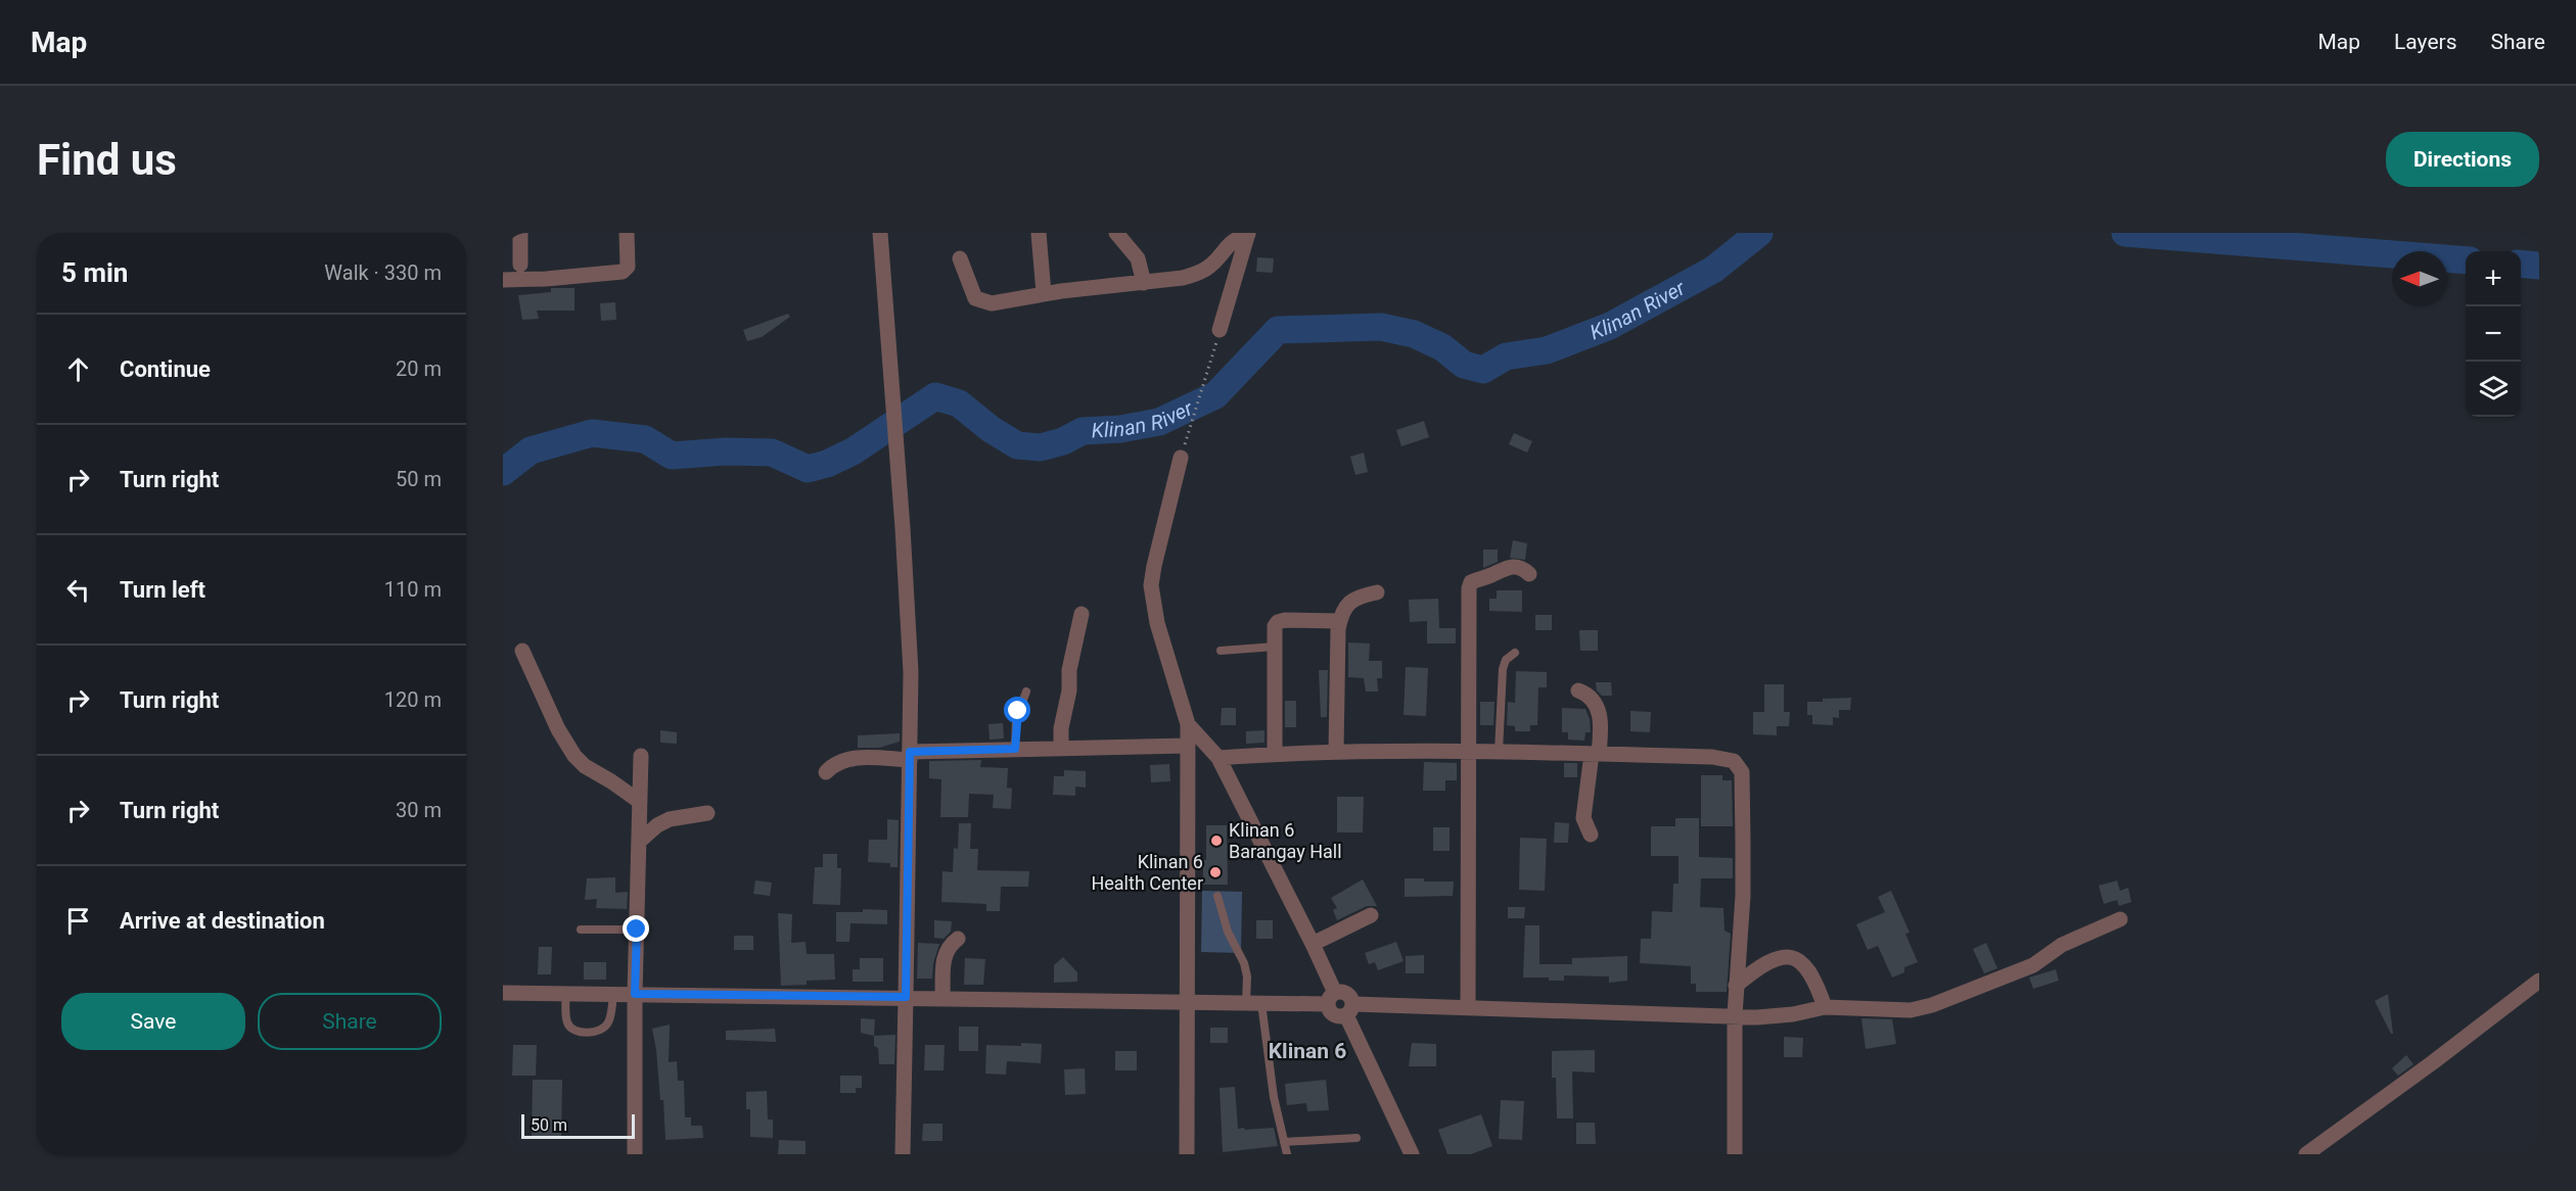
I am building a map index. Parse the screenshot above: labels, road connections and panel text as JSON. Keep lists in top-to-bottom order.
{
  "districts": ["Klinan 6"],
  "water": ["Klinan River"],
  "places": ["Klinan 6 Barangay Hall", "Klinan 6 Health Center"],
  "scale_bar": "50 m",
  "north": "left",
  "page": {
    "header": "Map",
    "nav": ["Map", "Layers", "Share"],
    "buttons": [
      "Directions",
      ["Save", "Share"]
    ],
    "title": "Find us",
    "heading": ["5 min", "Walk · 330 m"],
    "map_buttons": ["+", "−"],
    "list": [
      ["Continue", "20 m"],
      ["Turn right", "50 m"],
      ["Turn left", "110 m"],
      ["Turn right", "120 m"],
      ["Turn right", "30 m"],
      "Arrive at destination"
    ],
    "scale": "50 m"
  }
}
